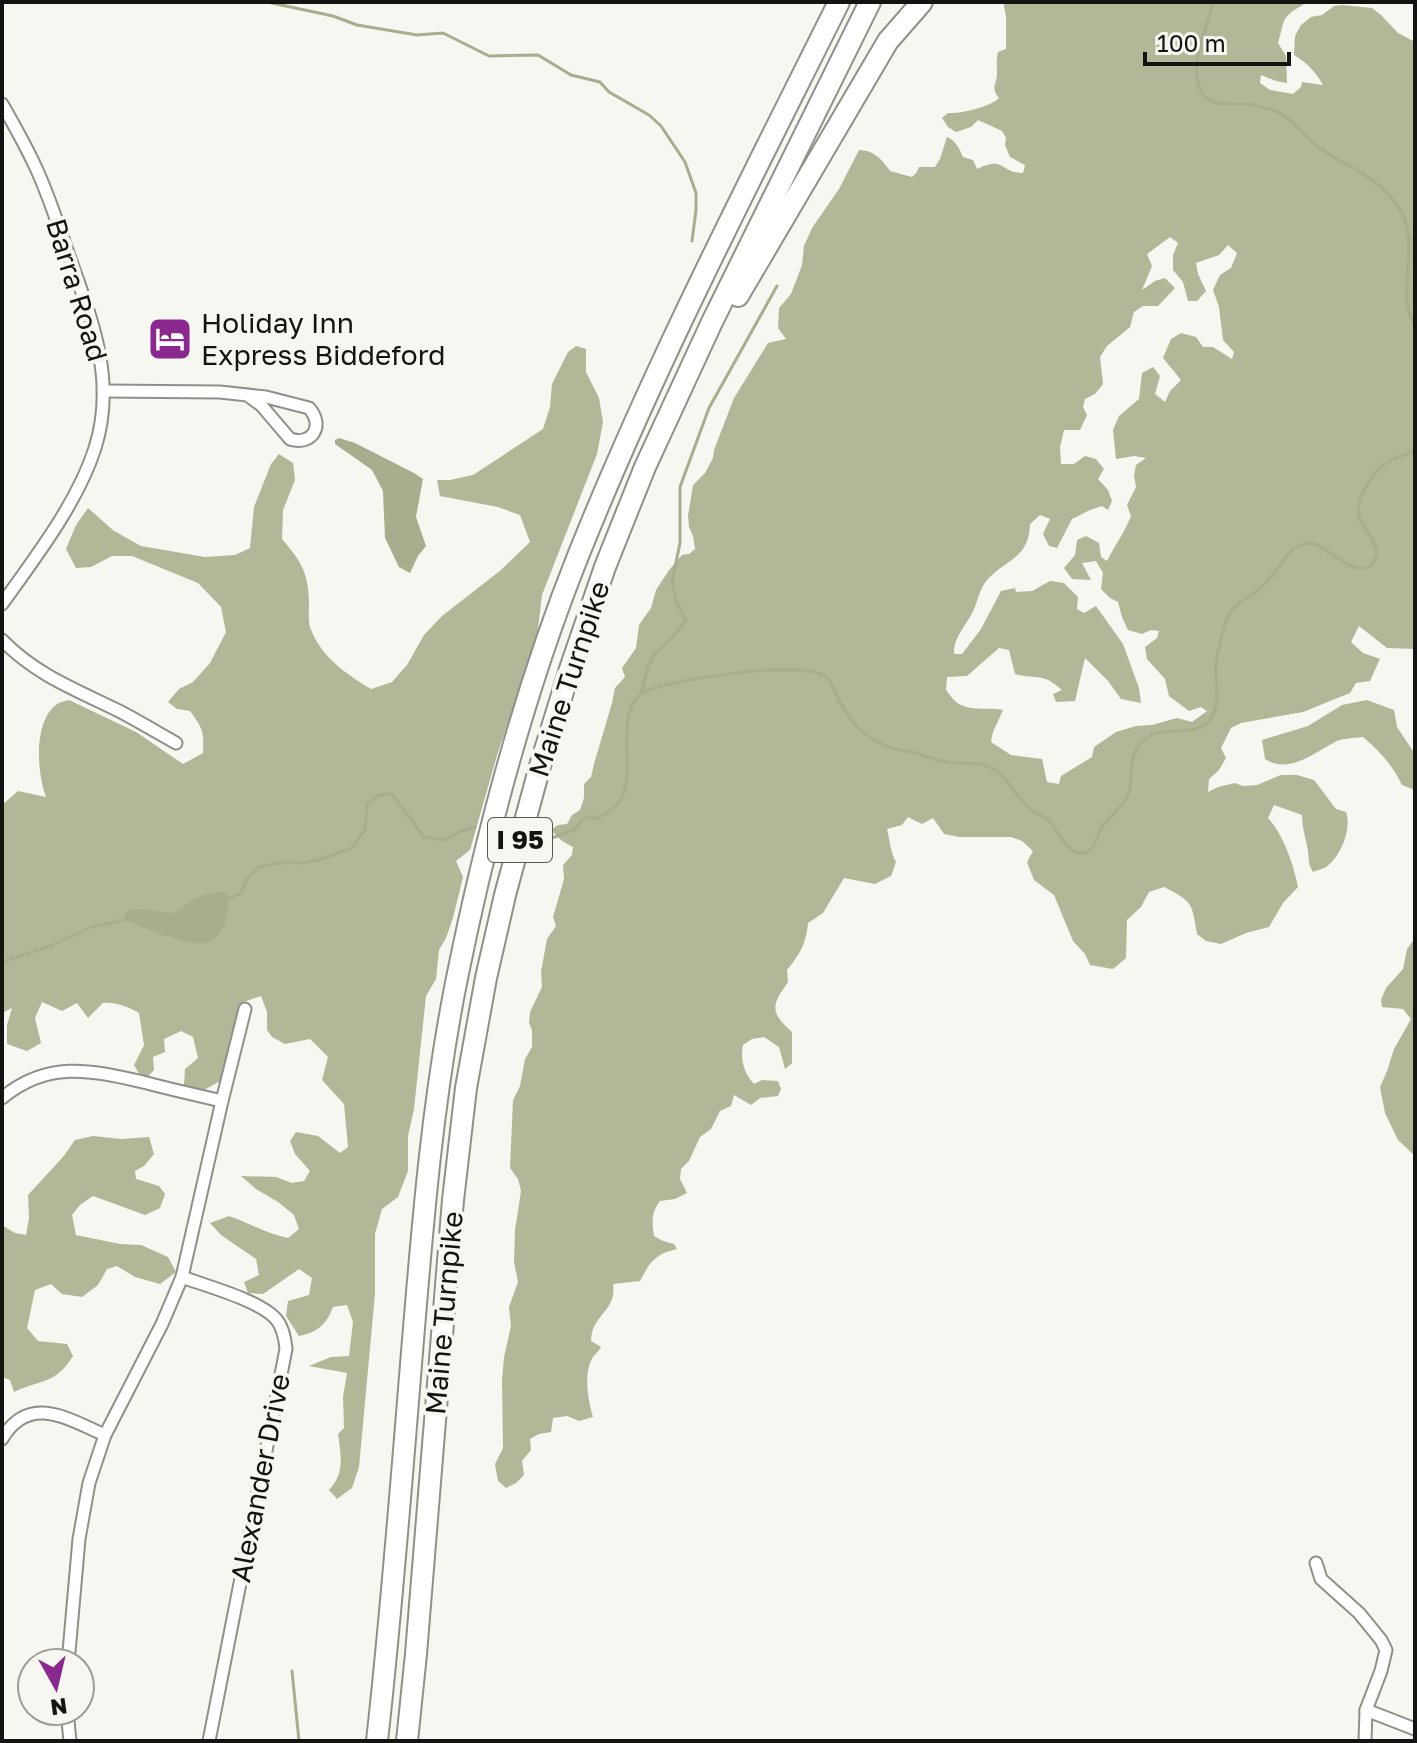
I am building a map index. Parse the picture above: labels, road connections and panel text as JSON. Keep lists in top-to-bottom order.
{
  "streets": {
    "highway": ["Maine Turnpike", "I 95"],
    "street": ["Barra Road", "Alexander Drive"]
  },
  "places": {
    "hotel": ["Holiday Inn Express Biddeford"]
  },
  "scale_bar": "100 m",
  "north": "bottom"
}
